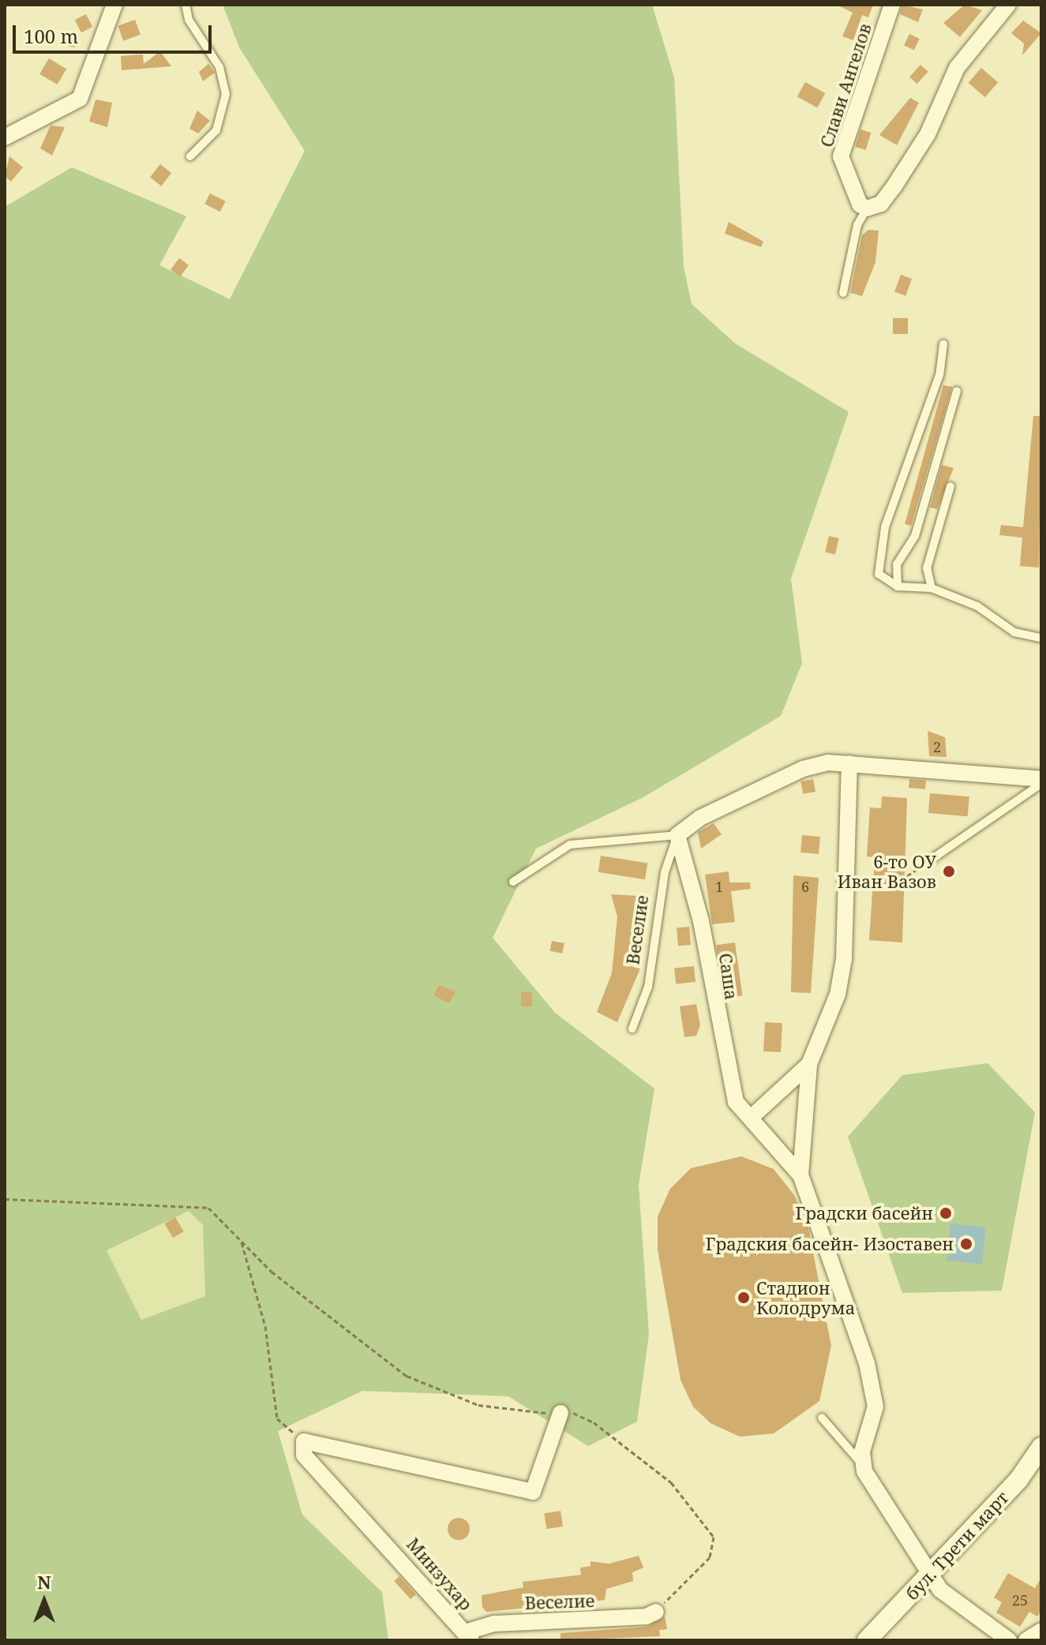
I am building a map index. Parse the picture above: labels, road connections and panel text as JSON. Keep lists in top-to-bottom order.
{
  "streets": {
    "street": [
      "Слави Ангелов",
      "Веселие",
      "Саша",
      "бул. Трети март",
      "Минзухар"
    ]
  },
  "crossings": [
    ["Веселие", "Саша"],
    ["Веселие", "Минзухар"]
  ],
  "places": [
    "6-то ОУ Иван Вазов",
    "Градски басейн",
    "Градския басейн- Изоставен",
    "Стадион Колодрума"
  ],
  "house_numbers": [
    "2",
    "1",
    "6",
    "25"
  ],
  "scale_bar": "100 m",
  "north": "top"
}
